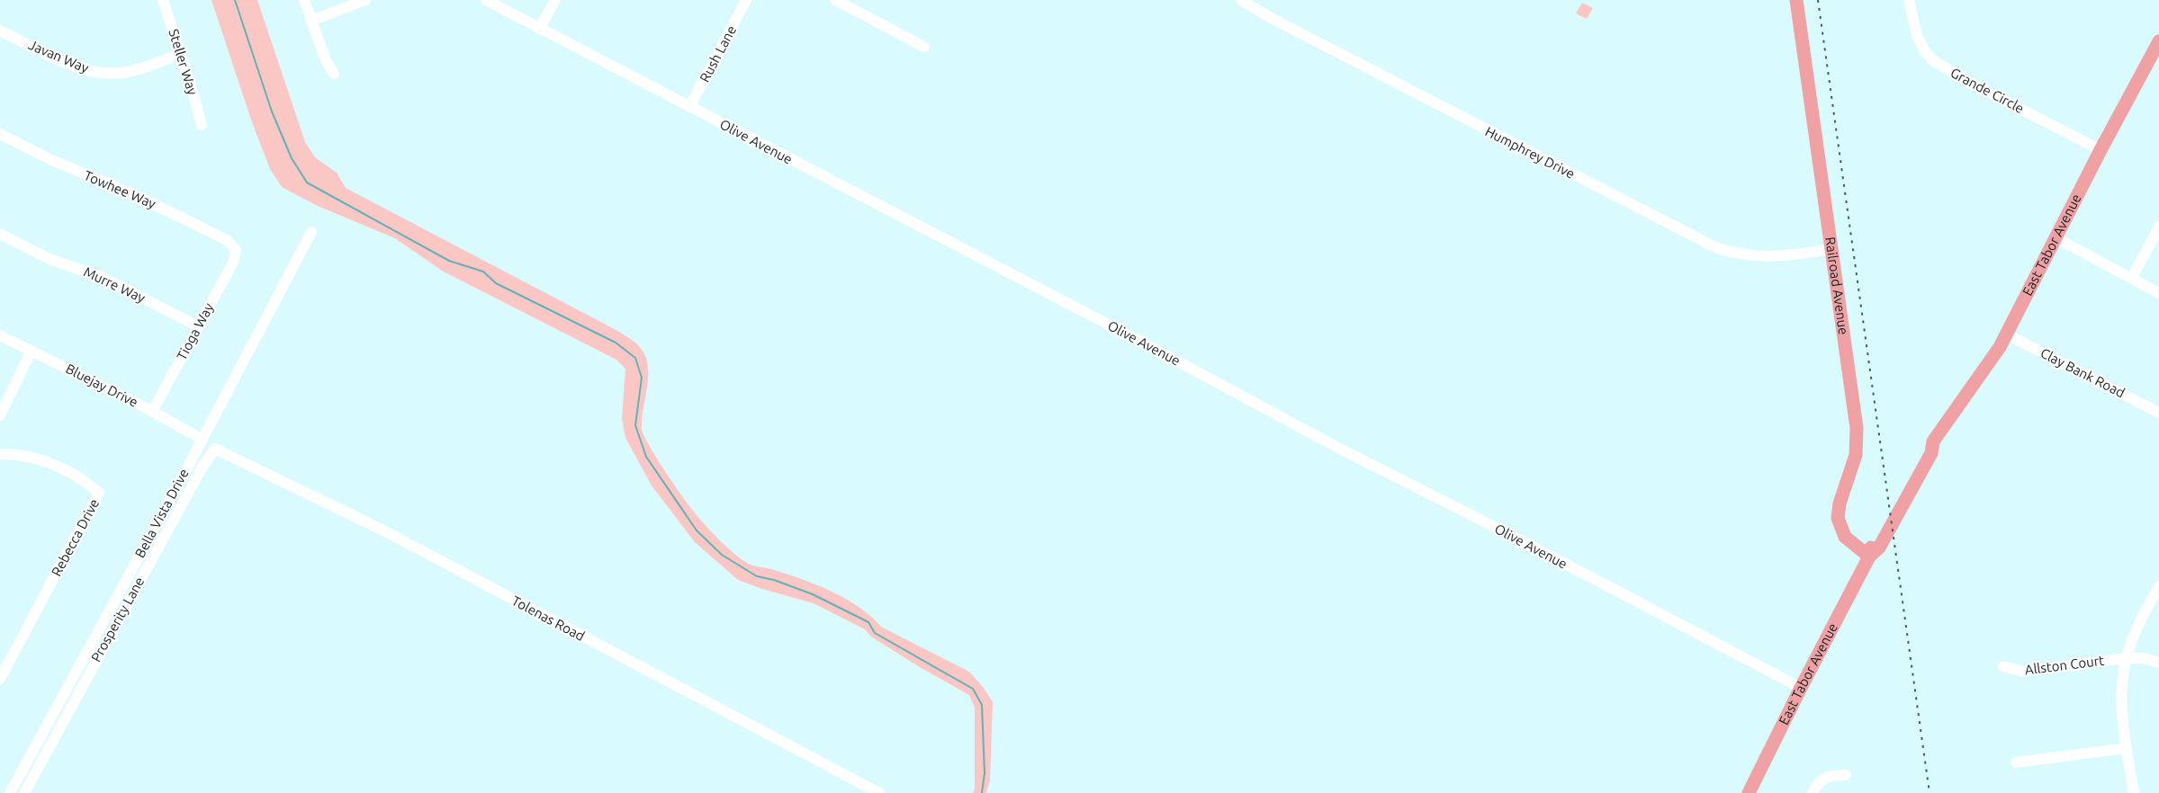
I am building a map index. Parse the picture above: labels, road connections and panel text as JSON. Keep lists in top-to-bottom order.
{
  "streets": {
    "main road": ["East Tabor Avenue", "Railroad Avenue"],
    "street": [
      "Rush Lane",
      "Javan Way",
      "Steller Way",
      "Grande Circle",
      "Olive Avenue",
      "Humphrey Drive",
      "Towhee Way",
      "Murre Way",
      "Tioga Way",
      "Clay Bank Road",
      "Bluejay Drive",
      "Bella Vista Drive",
      "Rebecca Drive",
      "Tolenas Road",
      "Prosperity Lane",
      "Allston Court"
    ]
  },
  "crossings": [
    ["Rush Lane", "Olive Avenue"],
    ["Javan Way", "Steller Way"],
    ["Grande Circle", "East Tabor Avenue"],
    ["Olive Avenue", "East Tabor Avenue"],
    ["Humphrey Drive", "Railroad Avenue"],
    ["Towhee Way", "Tioga Way"],
    ["East Tabor Avenue", "Railroad Avenue"],
    ["East Tabor Avenue", "Clay Bank Road"],
    ["Murre Way", "Tioga Way"],
    ["Tioga Way", "Bluejay Drive"],
    ["Bluejay Drive", "Bella Vista Drive"],
    ["Tolenas Road", "Prosperity Lane"]
  ]
}
